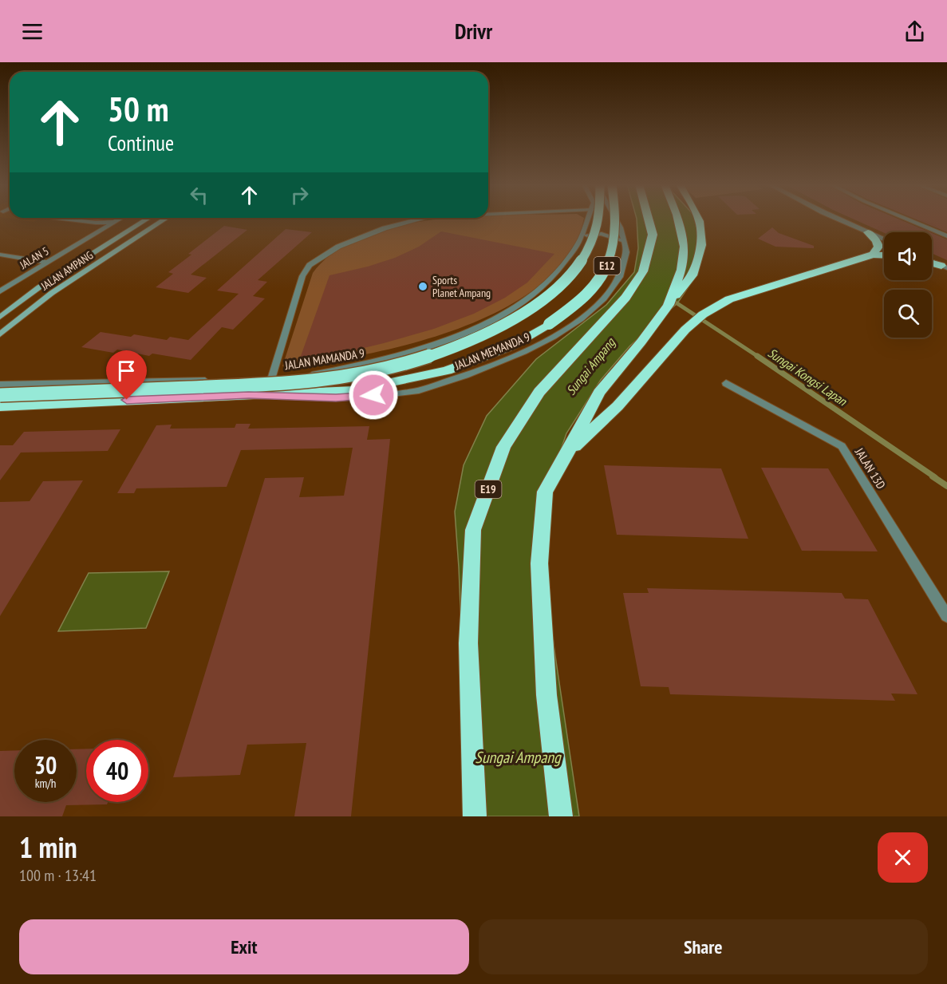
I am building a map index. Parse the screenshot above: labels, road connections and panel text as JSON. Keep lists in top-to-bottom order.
{
  "streets": {
    "highway": ["E12", "E19"],
    "main road": ["JALAN AMPANG"],
    "street": [
      "JALAN 5",
      "JALAN MEMANDA 9",
      "JALAN MAMANDA 9",
      "JALAN 13D"
    ]
  },
  "crossings": [
    ["E12", "JALAN MEMANDA 9"]
  ],
  "water": ["Sungai Ampang", "Sungai Kongsi Lapan"],
  "places": ["Sports Planet Ampang"],
  "page": {
    "header": "Drivr",
    "turn": ["50 m", "Continue"],
    "speed": "30 km/h",
    "limit": "40",
    "heading": ["1 min", "100 m · 13:41"],
    "buttons": ["Exit", "Share"]
  }
}
